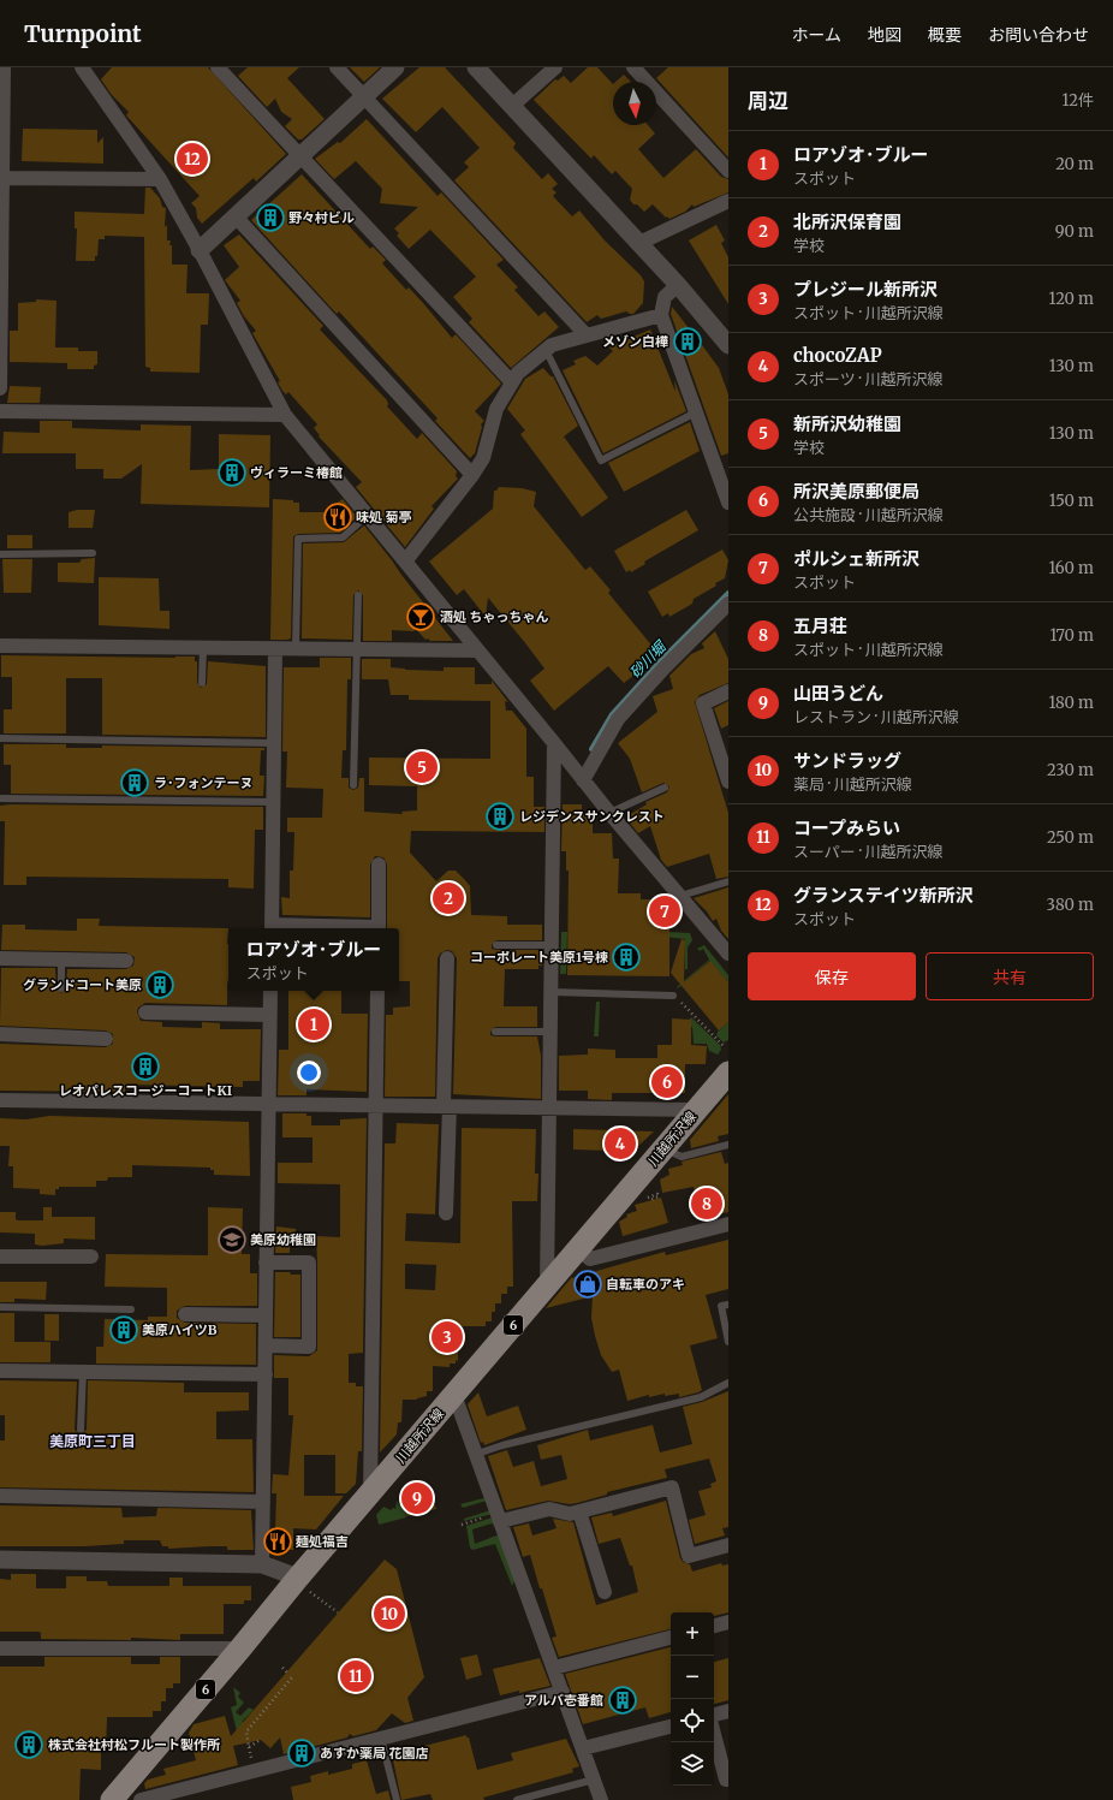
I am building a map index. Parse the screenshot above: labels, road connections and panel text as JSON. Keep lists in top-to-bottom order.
{
  "streets": {
    "main road": ["川越所沢線", "6"]
  },
  "districts": ["美原町三丁目"],
  "water": ["砂川堀"],
  "places": {
    "building": [
      "野々村ビル",
      "メゾン白樺",
      "ヴィラーミ椿館",
      "ラ･フォンテーヌ",
      "レジデンスサンクレスト",
      "コーポレート美原1号棟",
      "グランドコート美原",
      "レオパレスコージーコートKI",
      "美原ハイツB",
      "アルバ壱番館",
      "株式会社村松フルート製作所",
      "あすか薬局 花園店"
    ],
    "restaurant": ["味処 菊亭", "麺処福吉"],
    "bar": ["酒処 ちゃっちゃん"],
    "school or university": ["美原幼稚園"],
    "shop": ["自転車のアキ"]
  },
  "north": "bottom",
  "page": {
    "header": "Turnpoint",
    "nav": [
      "ホーム",
      "地図",
      "概要",
      "お問い合わせ"
    ],
    "heading": ["周辺", "12件"],
    "list": [
      {
        "mark": "1",
        "name": "ロアゾオ･ブルー",
        "note": "スポット",
        "value": "20 m"
      },
      {
        "mark": "2",
        "name": "北所沢保育園",
        "note": "学校",
        "value": "90 m"
      },
      {
        "mark": "3",
        "name": "プレジール新所沢",
        "note": "スポット · 川越所沢線",
        "value": "120 m"
      },
      {
        "mark": "4",
        "name": "chocoZAP",
        "note": "スポーツ · 川越所沢線",
        "value": "130 m"
      },
      {
        "mark": "5",
        "name": "新所沢幼稚園",
        "note": "学校",
        "value": "130 m"
      },
      {
        "mark": "6",
        "name": "所沢美原郵便局",
        "note": "公共施設 · 川越所沢線",
        "value": "150 m"
      },
      {
        "mark": "7",
        "name": "ポルシェ新所沢",
        "note": "スポット",
        "value": "160 m"
      },
      {
        "mark": "8",
        "name": "五月荘",
        "note": "スポット · 川越所沢線",
        "value": "170 m"
      },
      {
        "mark": "9",
        "name": "山田うどん",
        "note": "レストラン · 川越所沢線",
        "value": "180 m"
      },
      {
        "mark": "10",
        "name": "サンドラッグ",
        "note": "薬局 · 川越所沢線",
        "value": "230 m"
      },
      {
        "mark": "11",
        "name": "コープみらい",
        "note": "スーパー · 川越所沢線",
        "value": "250 m"
      },
      {
        "mark": "12",
        "name": "グランステイツ新所沢",
        "note": "スポット",
        "value": "380 m"
      }
    ],
    "pins": [
      "12",
      "5",
      "2",
      "7",
      "1",
      "6",
      "4",
      "8",
      "3",
      "9",
      "10",
      "11"
    ],
    "popup": ["ロアゾオ･ブルー", "スポット"],
    "buttons": ["保存", "共有"],
    "map_buttons": ["+", "−"]
  }
}
